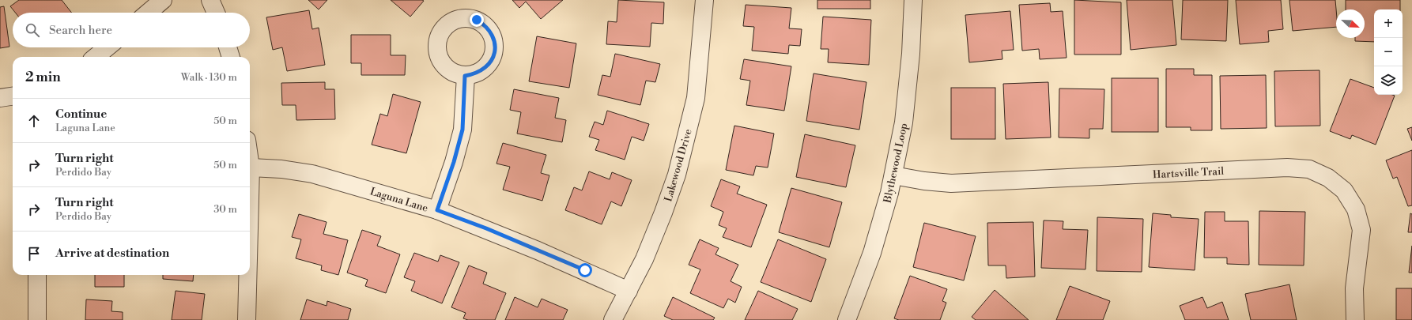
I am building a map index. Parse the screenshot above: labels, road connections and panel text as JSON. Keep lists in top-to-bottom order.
{
  "streets": {
    "street": [
      "Blythewood Loop",
      "Lakewood Drive",
      "Hartsville Trail",
      "Laguna Lane"
    ]
  },
  "crossings": [
    ["Blythewood Loop", "Hartsville Trail"],
    ["Lakewood Drive", "Laguna Lane"]
  ],
  "north": "bottom right",
  "page": {
    "map_buttons": ["+", "−"],
    "search": "Search here",
    "heading": ["2 min", "Walk · 130 m"],
    "list": [
      ["Continue", "Laguna Lane", "50 m"],
      ["Turn right", "Perdido Bay", "50 m"],
      ["Turn right", "Perdido Bay", "30 m"],
      "Arrive at destination"
    ]
  }
}
